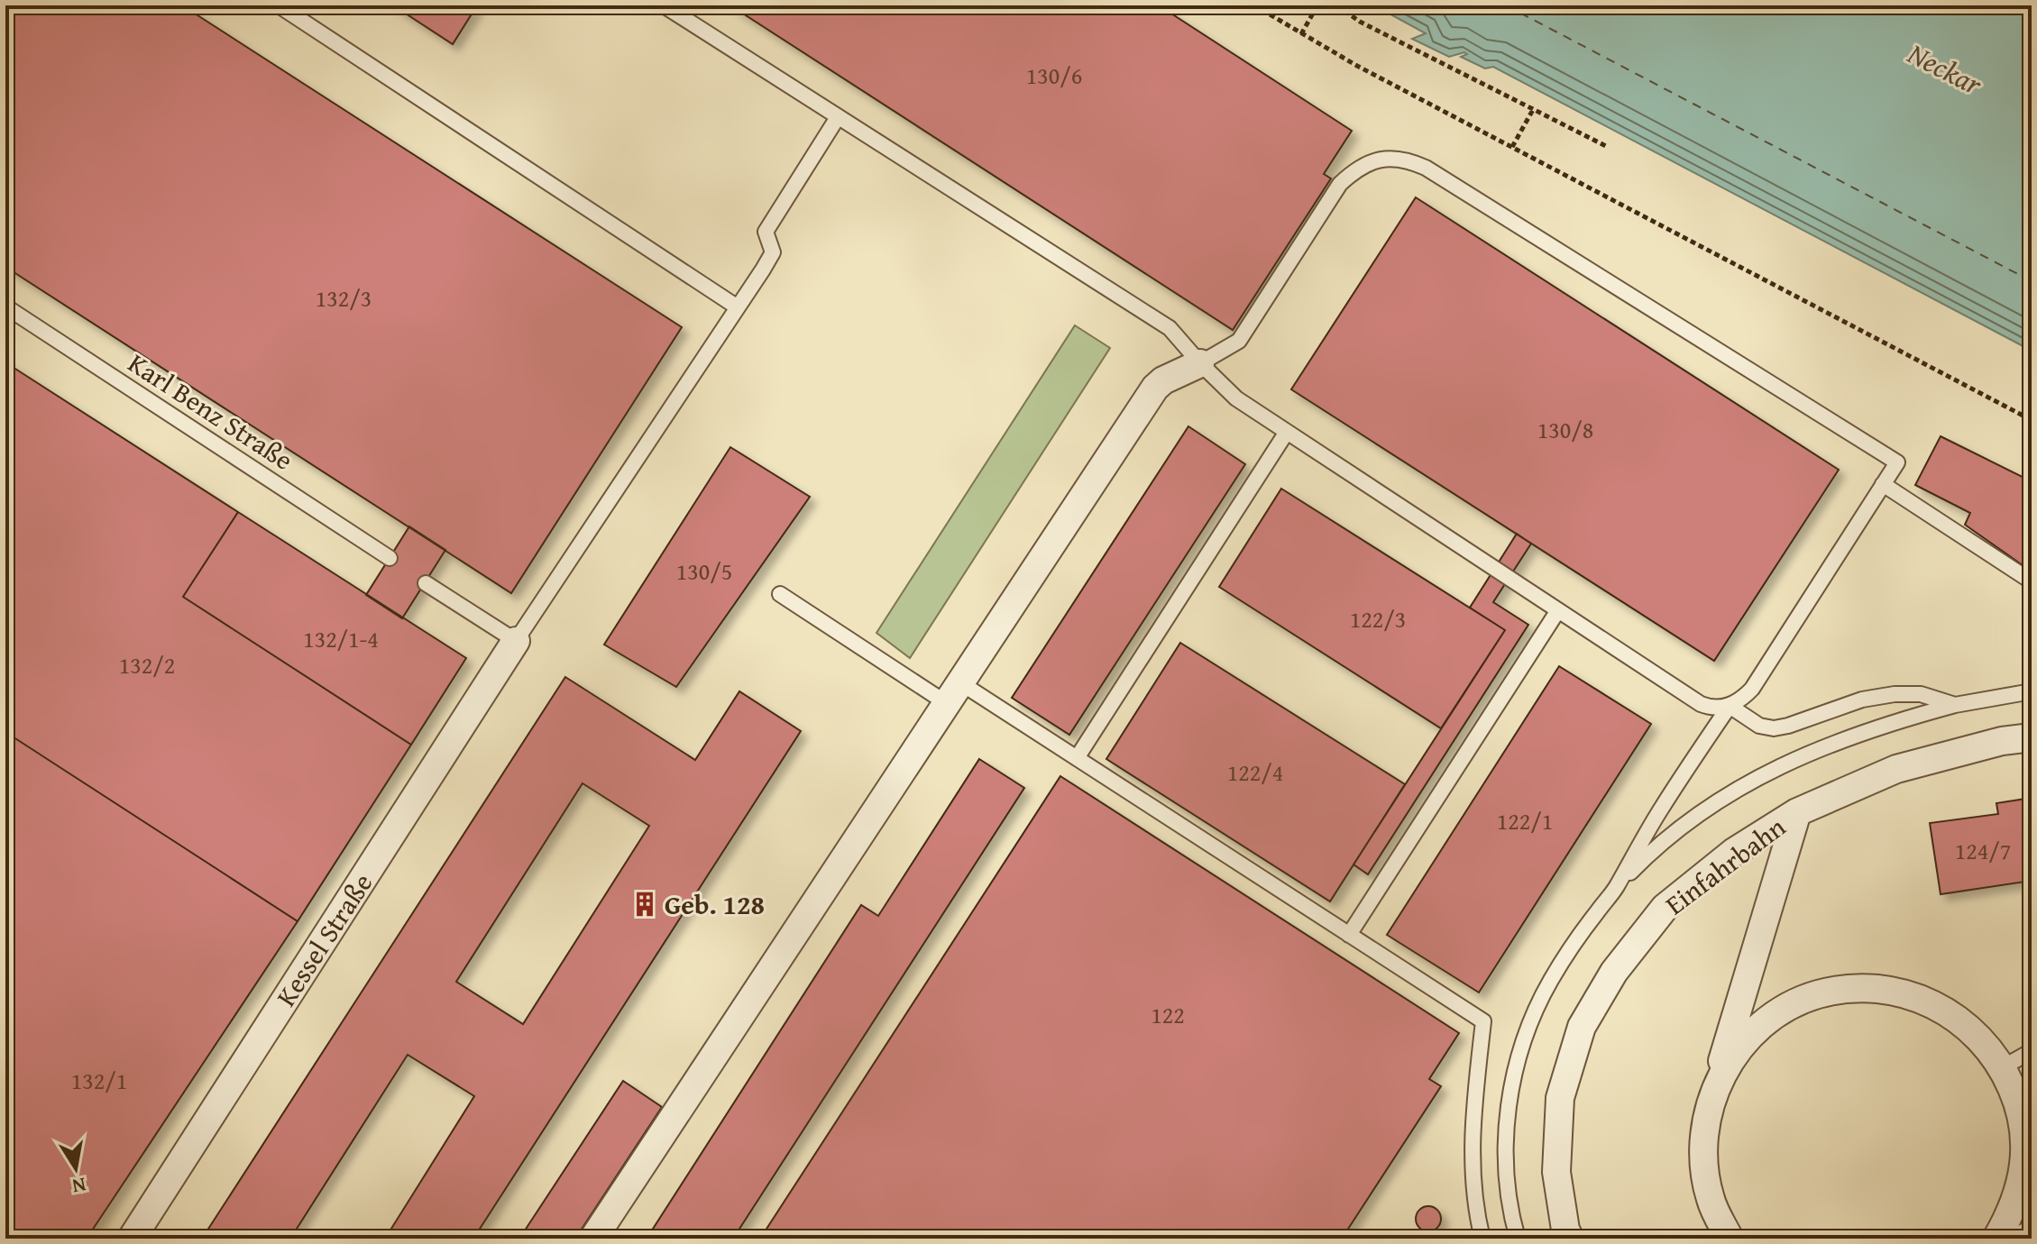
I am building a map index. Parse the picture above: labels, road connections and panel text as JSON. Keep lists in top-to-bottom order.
{
  "streets": {
    "street": ["Einfahrbahn", "Kessel Straße"],
    "lane": ["Karl Benz Straße"]
  },
  "water": ["Neckar"],
  "places": {
    "building": ["Geb. 128"]
  },
  "house_numbers": [
    "130/6",
    "132/3",
    "130/8",
    "130/5",
    "122/3",
    "132/1-4",
    "132/2",
    "122/4",
    "122/1",
    "124/7",
    "122",
    "132/1"
  ],
  "north": "bottom"
}
